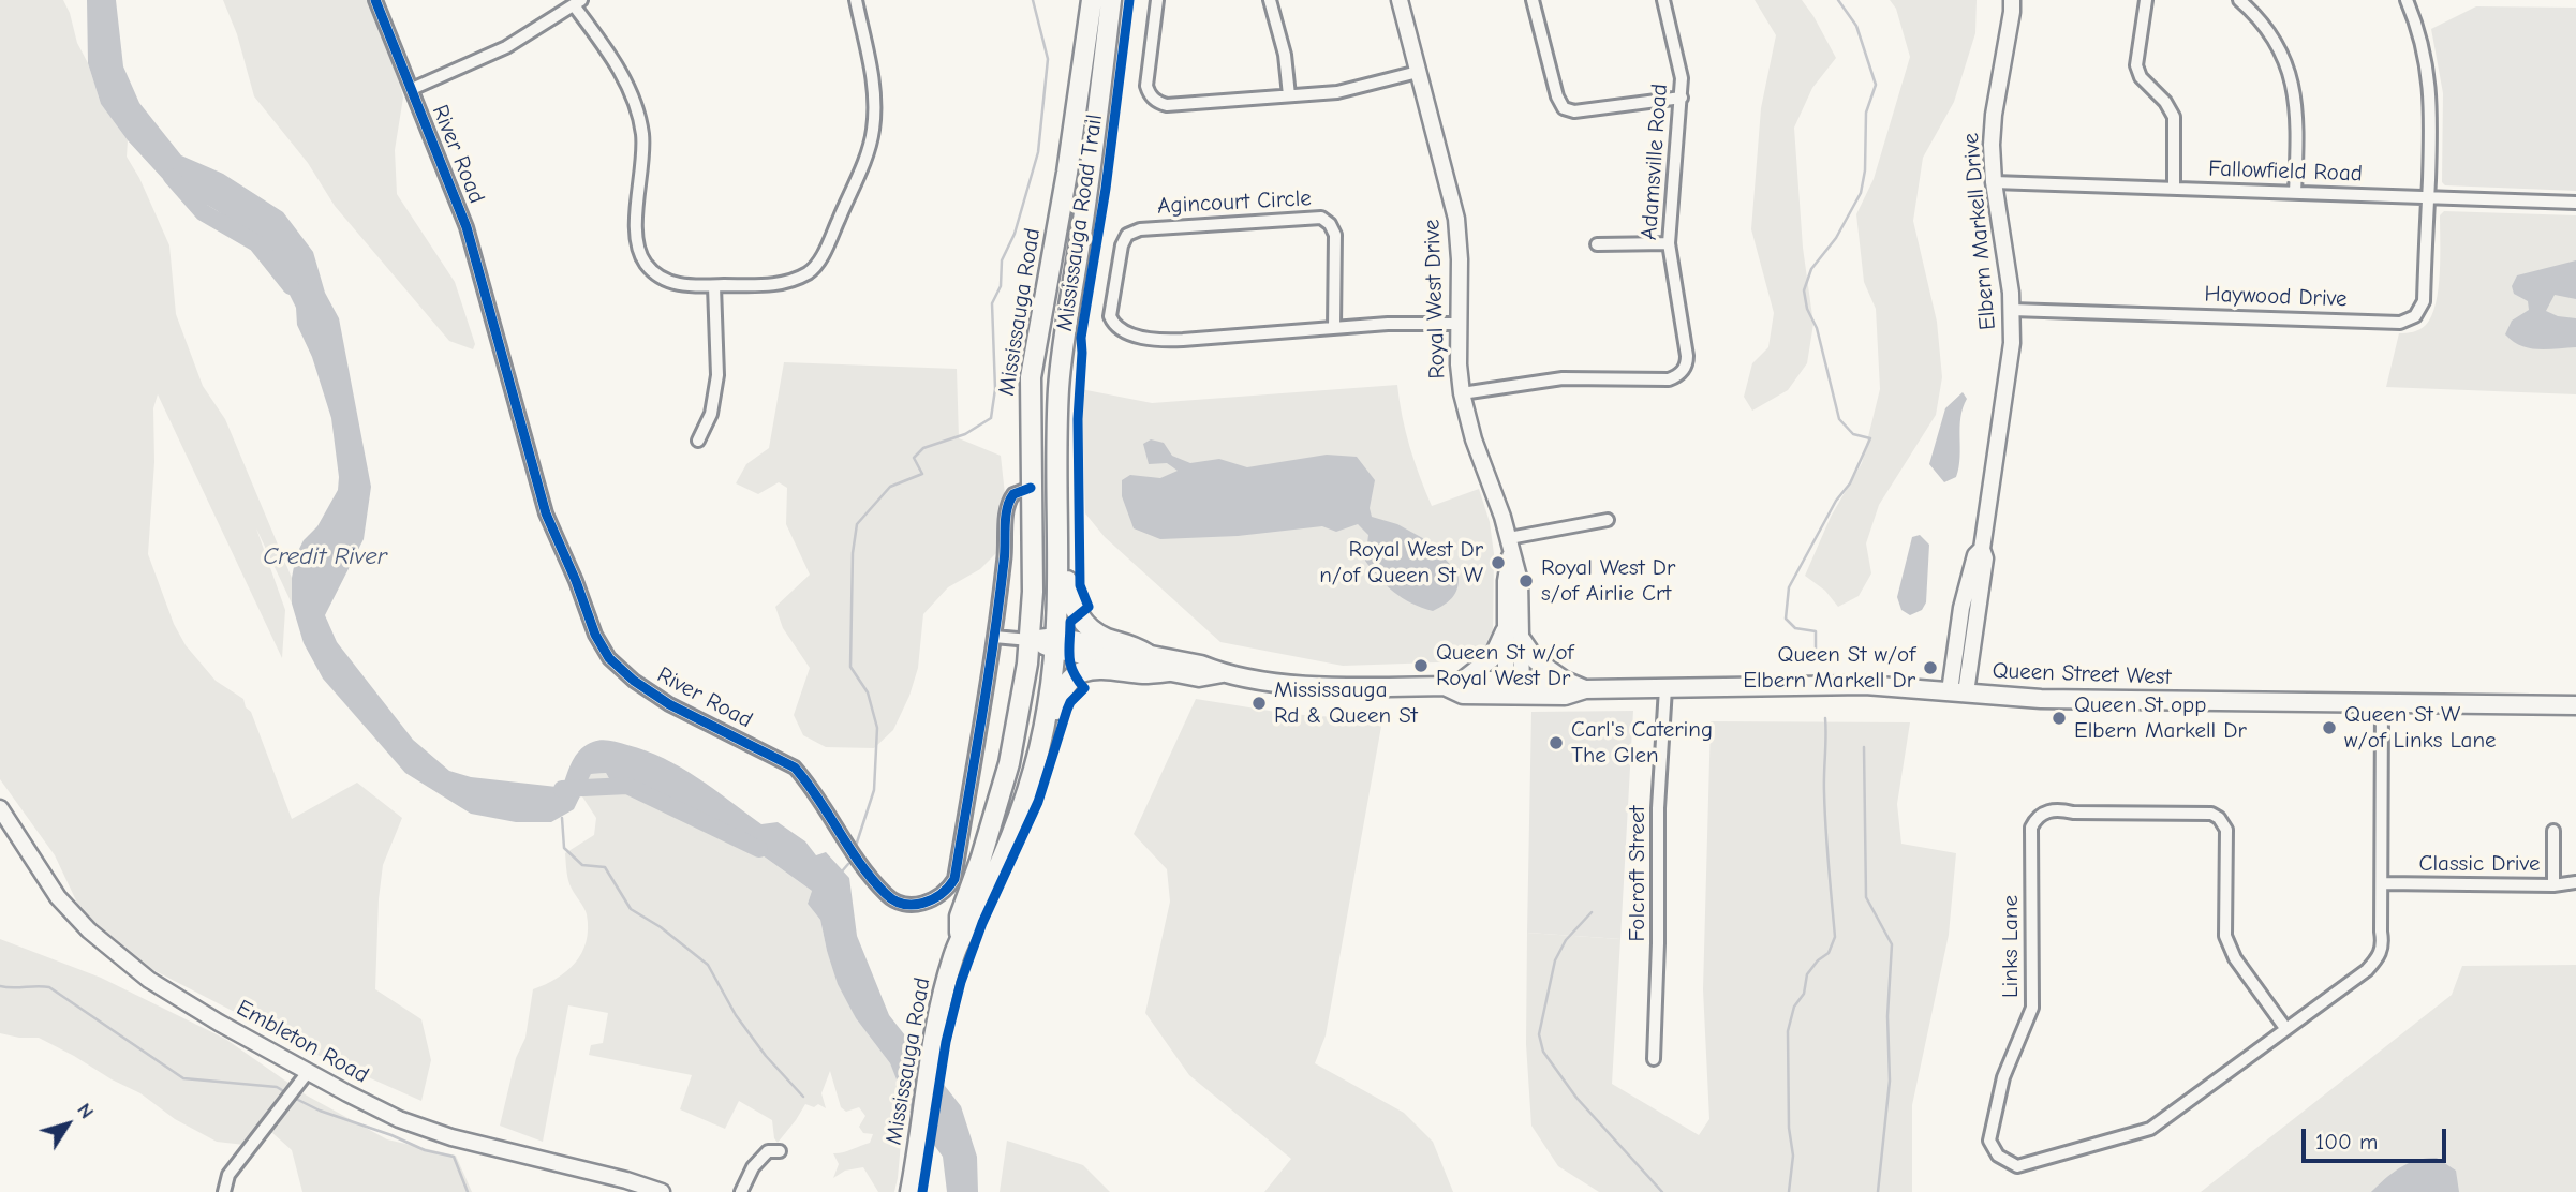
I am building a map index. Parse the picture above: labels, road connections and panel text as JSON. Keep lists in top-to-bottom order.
{
  "streets": {
    "main road": ["Mississauga Road", "Queen Street West"],
    "street": [
      "River Road",
      "Adamsville Road",
      "Fallowfield Road",
      "Agincourt Circle",
      "Elbern Markell Drive",
      "Haywood Drive",
      "Royal West Drive",
      "Classic Drive",
      "Folcroft Street",
      "Links Lane",
      "Embleton Road"
    ],
    "cycle path": ["Mississauga Road Trail"]
  },
  "crossings": [
    ["River Road", "Mississauga Road"],
    ["Adamsville Road", "Royal West Drive"],
    ["Fallowfield Road", "Elbern Markell Drive"],
    ["Fallowfield Road", "Haywood Drive"],
    ["Agincourt Circle", "Royal West Drive"],
    ["Elbern Markell Drive", "Haywood Drive"],
    ["Elbern Markell Drive", "Queen Street West"],
    ["Royal West Drive", "Queen Street West"],
    ["Mississauga Road", "Queen Street West"],
    ["Queen Street West", "Folcroft Street"],
    ["Queen Street West", "Links Lane"],
    ["Classic Drive", "Links Lane"]
  ],
  "water": ["Credit River"],
  "places": [
    "Royal West Dr n/of Queen St W",
    "Royal West Dr s/of Airlie Crt",
    "Queen St w/of Royal West Dr",
    "Queen St w/of Elbern Markell Dr",
    "Mississauga Rd & Queen St",
    "Queen St opp Elbern Markell Dr",
    "Queen St W w/of Links Lane",
    "Carl's Catering The Glen"
  ],
  "scale_bar": "100 m",
  "north": "top right"
}
